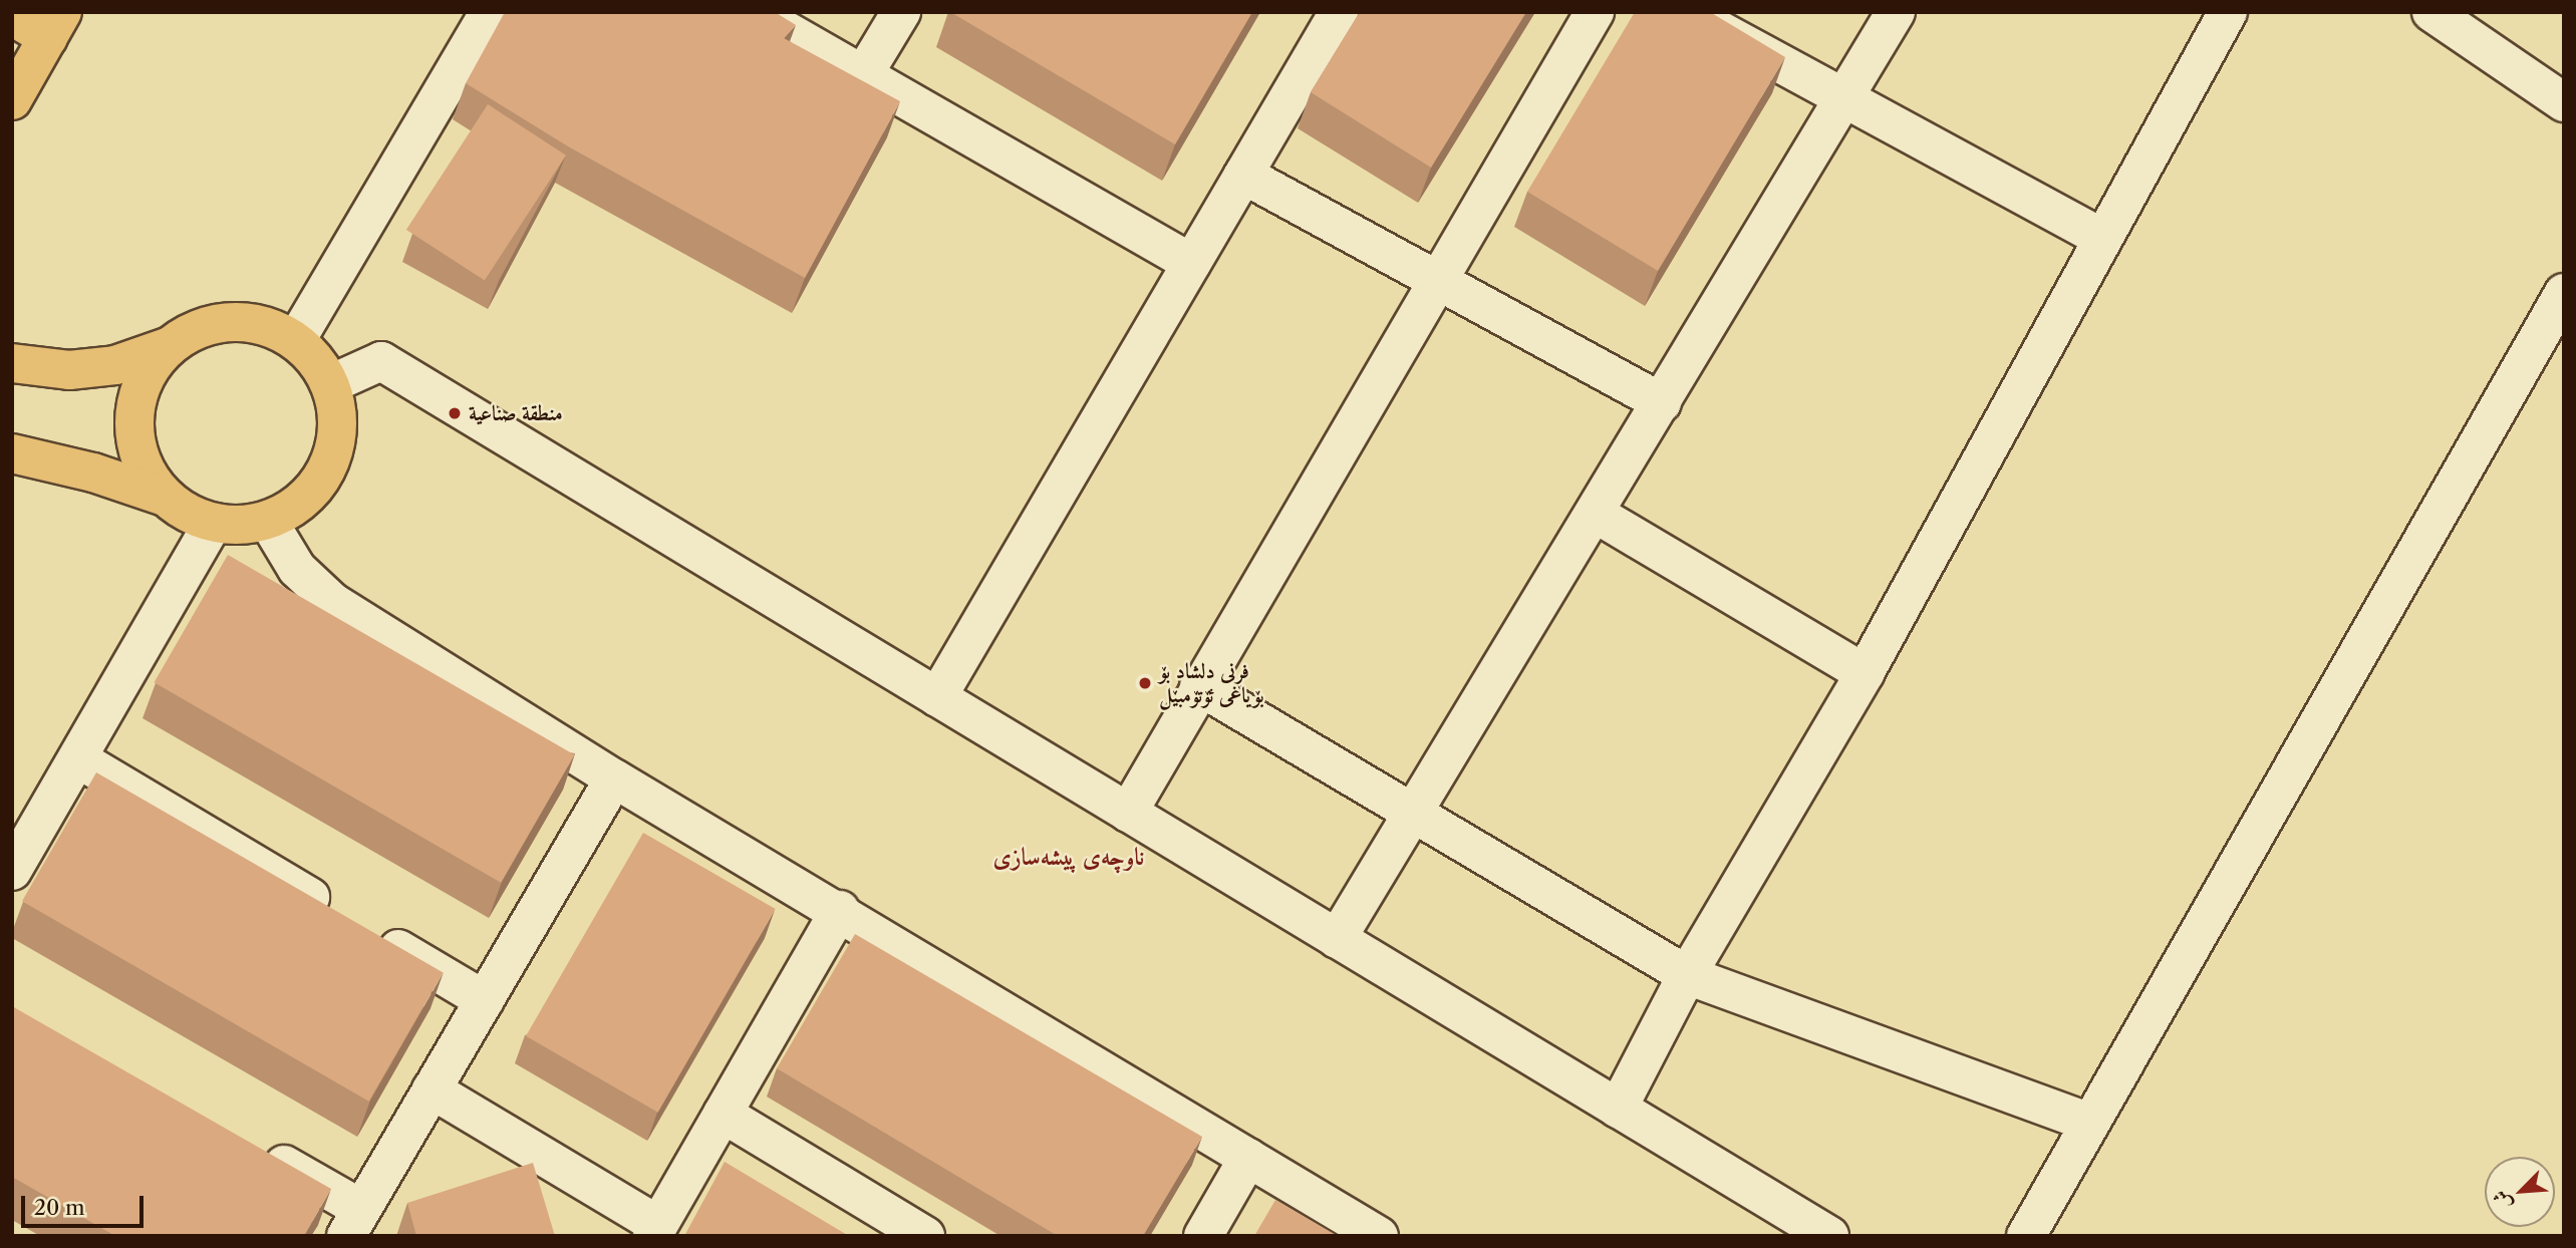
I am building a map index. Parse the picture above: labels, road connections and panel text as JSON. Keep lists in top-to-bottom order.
{
  "districts": ["ناوچەی پیشەسازی"],
  "places": ["منطقة صناعية", "فڕنی دلشاد بۆ بۆیاغی ئۆتۆمبێل"],
  "scale_bar": "20 m",
  "north": "bottom left"
}
